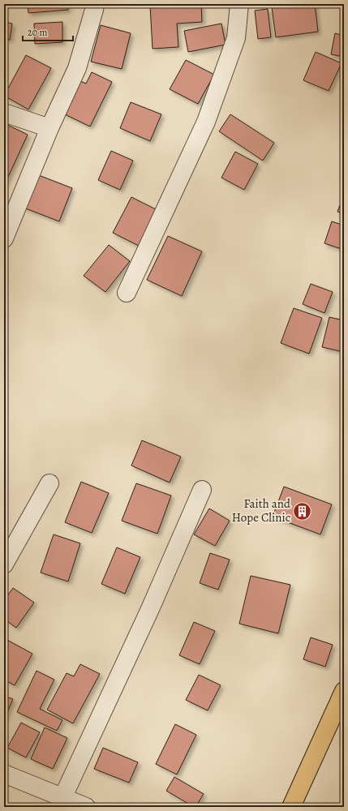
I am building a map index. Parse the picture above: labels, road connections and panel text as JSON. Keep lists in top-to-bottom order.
{
  "places": {
    "building": ["Faith and Hope Clinic"]
  },
  "scale_bar": "20 m"
}
